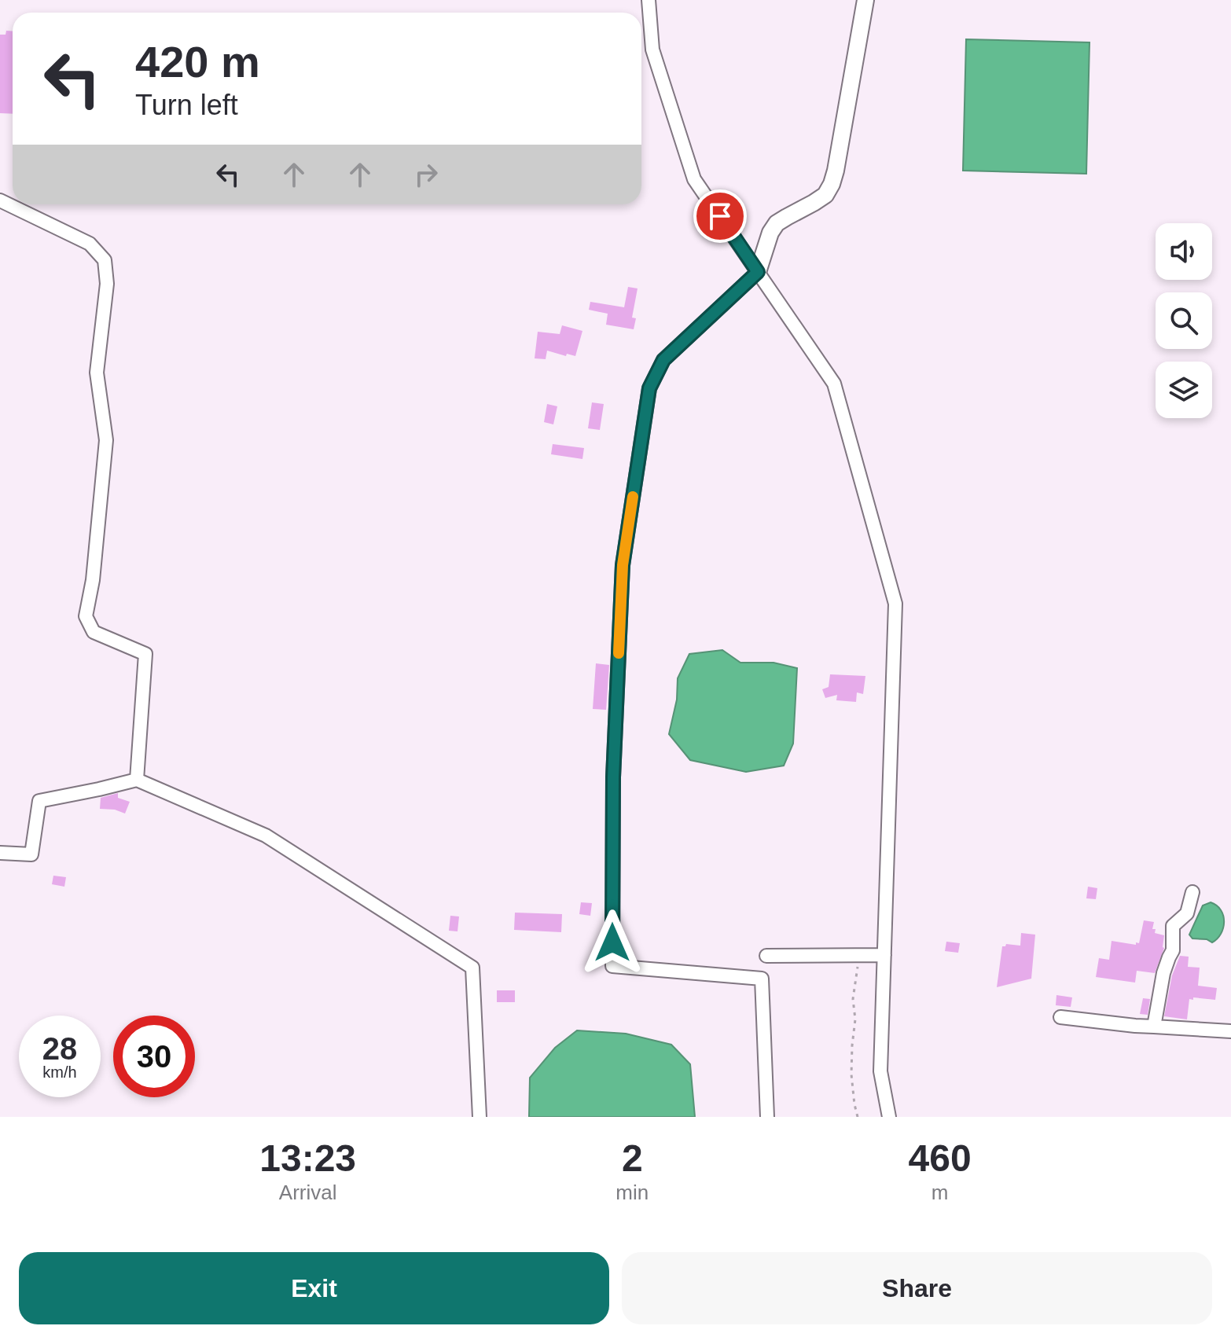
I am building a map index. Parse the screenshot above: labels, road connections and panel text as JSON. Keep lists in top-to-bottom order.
{
  "page": {
    "turn": ["420 m", "Turn left"],
    "speed": "28 km/h",
    "limit": "30",
    "eta": [
      "13:23",
      "Arrival",
      "2",
      "min",
      "460",
      "m"
    ],
    "buttons": ["Exit", "Share"]
  }
}
